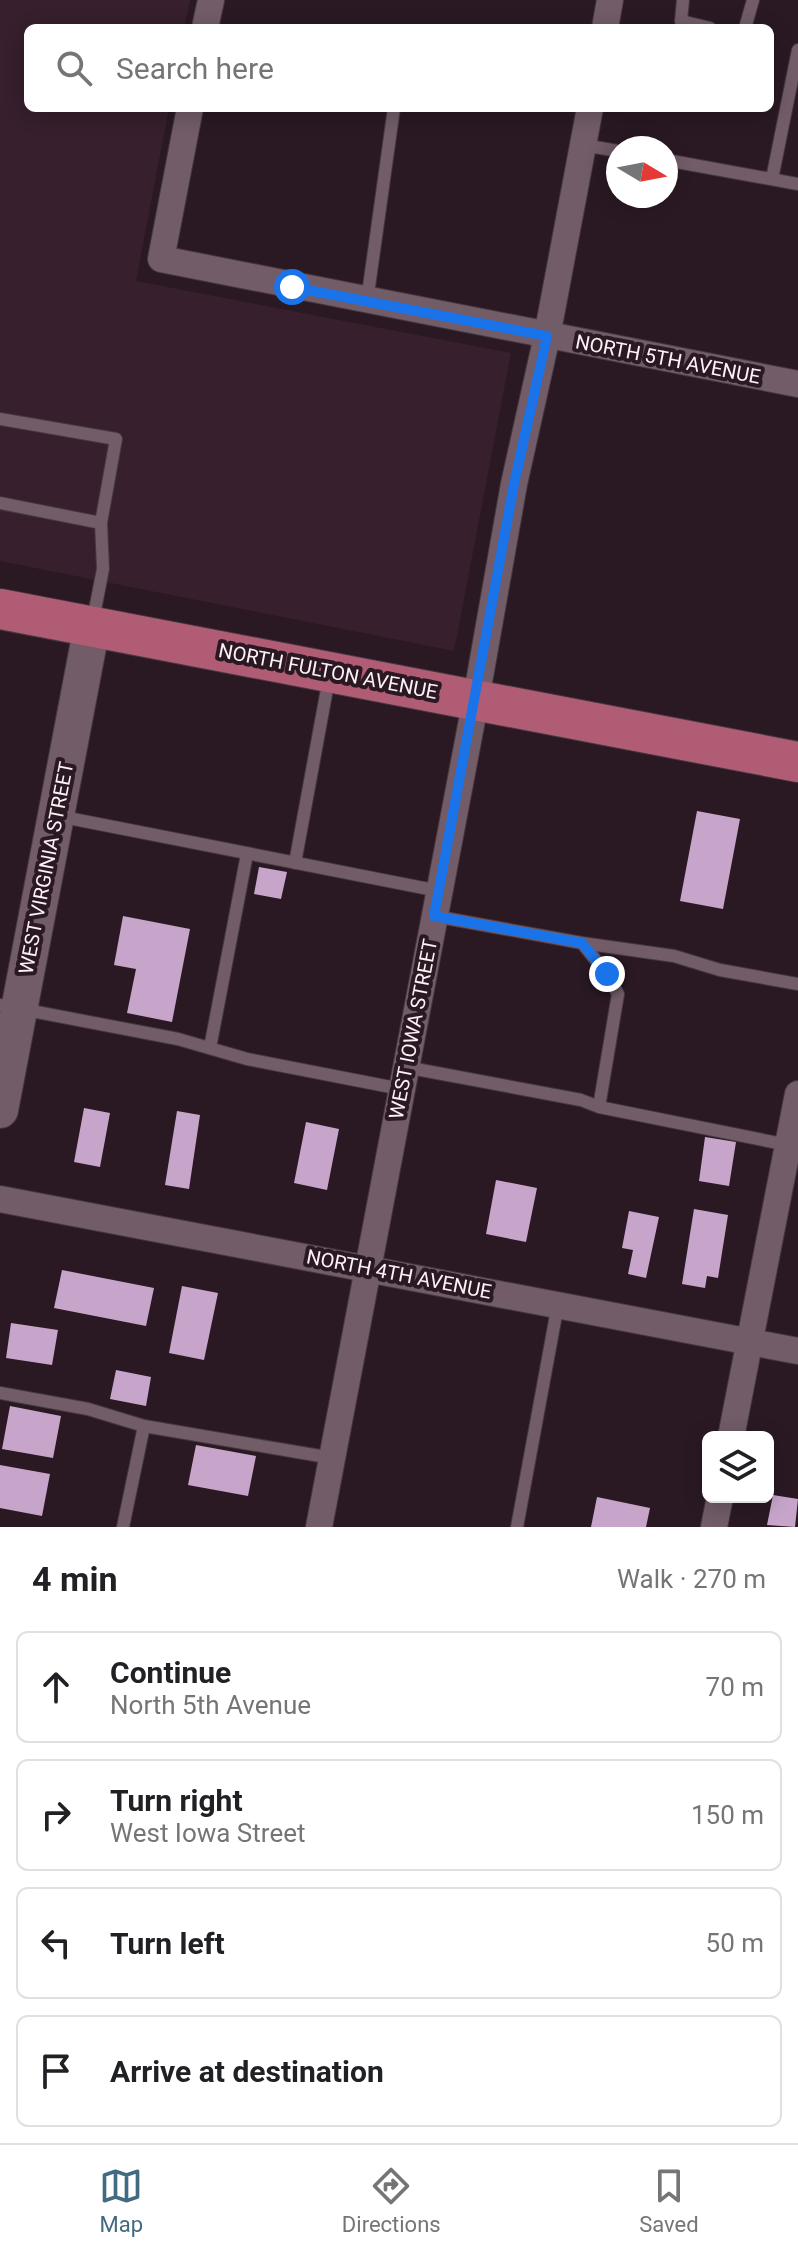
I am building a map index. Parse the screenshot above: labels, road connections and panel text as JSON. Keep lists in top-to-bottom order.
{
  "streets": {
    "main road": ["NORTH FULTON AVENUE"],
    "street": [
      "NORTH 5TH AVENUE",
      "WEST VIRGINIA STREET",
      "WEST IOWA STREET",
      "NORTH 4TH AVENUE"
    ]
  },
  "crossings": [
    ["NORTH 5TH AVENUE", "WEST IOWA STREET"],
    ["NORTH FULTON AVENUE", "WEST VIRGINIA STREET"],
    ["NORTH FULTON AVENUE", "WEST IOWA STREET"],
    ["WEST IOWA STREET", "NORTH 4TH AVENUE"]
  ],
  "north": "right",
  "page": {
    "search": "Search here",
    "heading": ["4 min", "Walk · 270 m"],
    "list": [
      ["Continue", "North 5th Avenue", "70 m"],
      ["Turn right", "West Iowa Street", "150 m"],
      ["Turn left", "50 m"],
      "Arrive at destination"
    ],
    "nav": ["Map", "Directions", "Saved"]
  }
}
